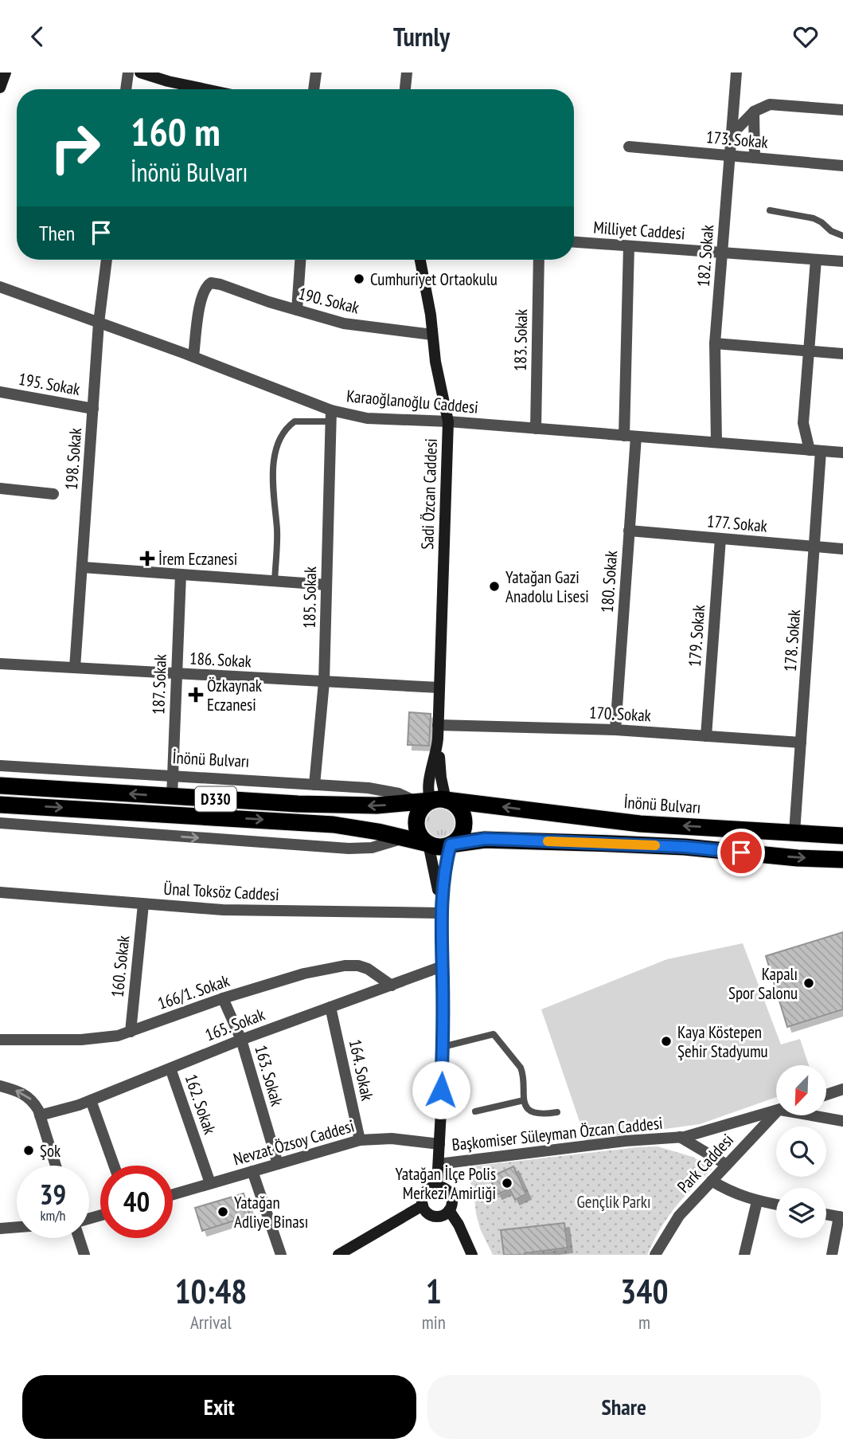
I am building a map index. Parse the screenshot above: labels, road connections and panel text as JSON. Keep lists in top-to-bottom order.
{
  "streets": {
    "highway": ["İnönü Bulvarı", "D330"],
    "street": [
      "173. Sokak",
      "Milliyet Caddesi",
      "182. Sokak",
      "190. Sokak",
      "183. Sokak",
      "195. Sokak",
      "Karaoğlanoğlu Caddesi",
      "198. Sokak",
      "Sadi Özcan Caddesi",
      "177. Sokak",
      "180. Sokak",
      "185. Sokak",
      "179. Sokak",
      "178. Sokak",
      "186. Sokak",
      "187. Sokak",
      "170. Sokak",
      "Ünal Toksöz Caddesi",
      "160. Sokak",
      "166/1. Sokak",
      "165. Sokak",
      "164. Sokak",
      "163. Sokak",
      "162. Sokak",
      "Başkomiser Süleyman Özcan Caddesi",
      "Nevzat Özsoy Caddesi",
      "Park Caddesi"
    ]
  },
  "crossings": [
    ["173. Sokak", "182. Sokak"],
    ["Milliyet Caddesi", "182. Sokak"],
    ["Milliyet Caddesi", "180. Sokak"],
    ["Milliyet Caddesi", "178. Sokak"],
    ["182. Sokak", "Karaoğlanoğlu Caddesi"],
    ["190. Sokak", "Karaoğlanoğlu Caddesi"],
    ["190. Sokak", "Sadi Özcan Caddesi"],
    ["183. Sokak", "Karaoğlanoğlu Caddesi"],
    ["195. Sokak", "198. Sokak"],
    ["Karaoğlanoğlu Caddesi", "198. Sokak"],
    ["Karaoğlanoğlu Caddesi", "Sadi Özcan Caddesi"],
    ["Karaoğlanoğlu Caddesi", "180. Sokak"],
    ["Karaoğlanoğlu Caddesi", "185. Sokak"],
    ["Karaoğlanoğlu Caddesi", "178. Sokak"],
    ["198. Sokak", "186. Sokak"],
    ["Sadi Özcan Caddesi", "186. Sokak"],
    ["Sadi Özcan Caddesi", "170. Sokak"],
    ["Sadi Özcan Caddesi", "İnönü Bulvarı"],
    ["Sadi Özcan Caddesi", "D330"],
    ["177. Sokak", "180. Sokak"],
    ["177. Sokak", "179. Sokak"],
    ["177. Sokak", "178. Sokak"],
    ["180. Sokak", "170. Sokak"],
    ["185. Sokak", "186. Sokak"],
    ["185. Sokak", "İnönü Bulvarı"],
    ["179. Sokak", "170. Sokak"],
    ["178. Sokak", "170. Sokak"],
    ["178. Sokak", "İnönü Bulvarı"],
    ["186. Sokak", "187. Sokak"],
    ["187. Sokak", "İnönü Bulvarı"],
    ["İnönü Bulvarı", "D330"],
    ["Ünal Toksöz Caddesi", "160. Sokak"],
    ["160. Sokak", "166/1. Sokak"],
    ["166/1. Sokak", "165. Sokak"],
    ["166/1. Sokak", "163. Sokak"],
    ["165. Sokak", "164. Sokak"],
    ["165. Sokak", "163. Sokak"],
    ["165. Sokak", "162. Sokak"],
    ["164. Sokak", "Nevzat Özsoy Caddesi"],
    ["163. Sokak", "Nevzat Özsoy Caddesi"],
    ["162. Sokak", "Nevzat Özsoy Caddesi"],
    ["Başkomiser Süleyman Özcan Caddesi", "Park Caddesi"]
  ],
  "parks": ["Gençlik Parkı"],
  "places": {
    "other": [
      "Cumhuriyet Ortaokulu",
      "Yatağan Gazi Anadolu Lisesi",
      "Kapalı Spor Salonu",
      "Kaya Köstepen Şehir Stadyumu",
      "Şok",
      "Yatağan İlçe Polis Merkezi Amirliği",
      "Yatağan Adliye Binası"
    ],
    "health": ["İrem Eczanesi", "Özkaynak Eczanesi"]
  },
  "north": "bottom left",
  "page": {
    "header": "Turnly",
    "turn": ["160 m", "İnönü Bulvarı"],
    "then": "Then",
    "speed": "39 km/h",
    "limit": "40",
    "eta": [
      "10:48",
      "Arrival",
      "1",
      "min",
      "340",
      "m"
    ],
    "buttons": ["Exit", "Share"]
  }
}
